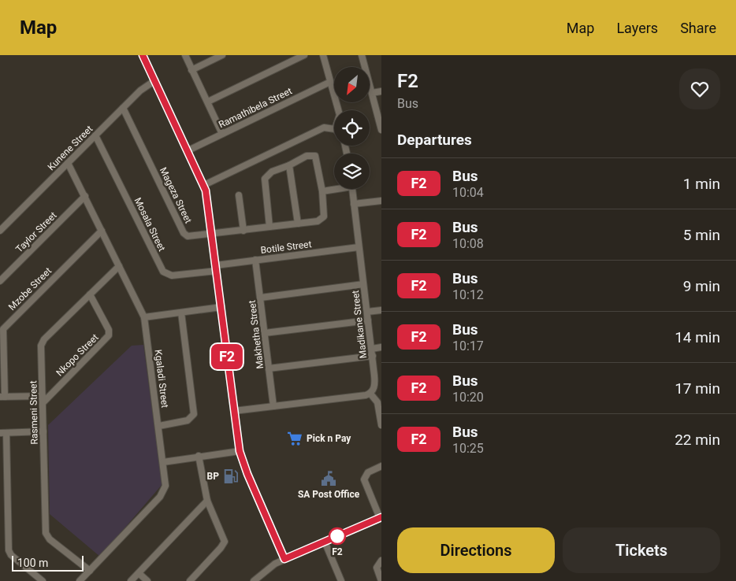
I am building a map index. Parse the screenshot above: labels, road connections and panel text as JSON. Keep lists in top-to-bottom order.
{
  "streets": {
    "street": [
      "Ramathibela Street",
      "Kunene Street",
      "Mageza Street",
      "Mosala Street",
      "Taylor Street",
      "Botile Street",
      "Mzobe Street",
      "Madikane Street",
      "Makhetha Street",
      "Nkopo Street",
      "Kgaladi Street",
      "Rasmeni Street"
    ]
  },
  "crossings": [
    ["Kunene Street", "Mageza Street"],
    ["Kunene Street", "Mosala Street"],
    ["Kunene Street", "Kgaladi Street"],
    ["Mosala Street", "Botile Street"],
    ["Taylor Street", "Kgaladi Street"],
    ["Botile Street", "Madikane Street"],
    ["Botile Street", "Makhetha Street"],
    ["Mzobe Street", "Kgaladi Street"],
    ["Nkopo Street", "Rasmeni Street"],
    ["Kgaladi Street", "Rasmeni Street"]
  ],
  "places": {
    "supermarket": ["Pick n Pay"],
    "fuel station": ["BP"],
    "public building": ["SA Post Office"],
    "other": ["F2"]
  },
  "lines": ["bus line F2"],
  "scale_bar": "100 m",
  "north": "bottom left",
  "page": {
    "header": "Map",
    "nav": ["Map", "Layers", "Share"],
    "on_map": "F2",
    "heading": [
      ["F2", "Bus"],
      "Departures"
    ],
    "list": [
      {
        "mark": "F2",
        "name": "Bus",
        "note": "10:04",
        "value": "1 min"
      },
      {
        "mark": "F2",
        "name": "Bus",
        "note": "10:08",
        "value": "5 min"
      },
      {
        "mark": "F2",
        "name": "Bus",
        "note": "10:12",
        "value": "9 min"
      },
      {
        "mark": "F2",
        "name": "Bus",
        "note": "10:17",
        "value": "14 min"
      },
      {
        "mark": "F2",
        "name": "Bus",
        "note": "10:20",
        "value": "17 min"
      },
      {
        "mark": "F2",
        "name": "Bus",
        "note": "10:25",
        "value": "22 min"
      }
    ],
    "buttons": ["Directions", "Tickets"],
    "scale": "100 m"
  }
}
